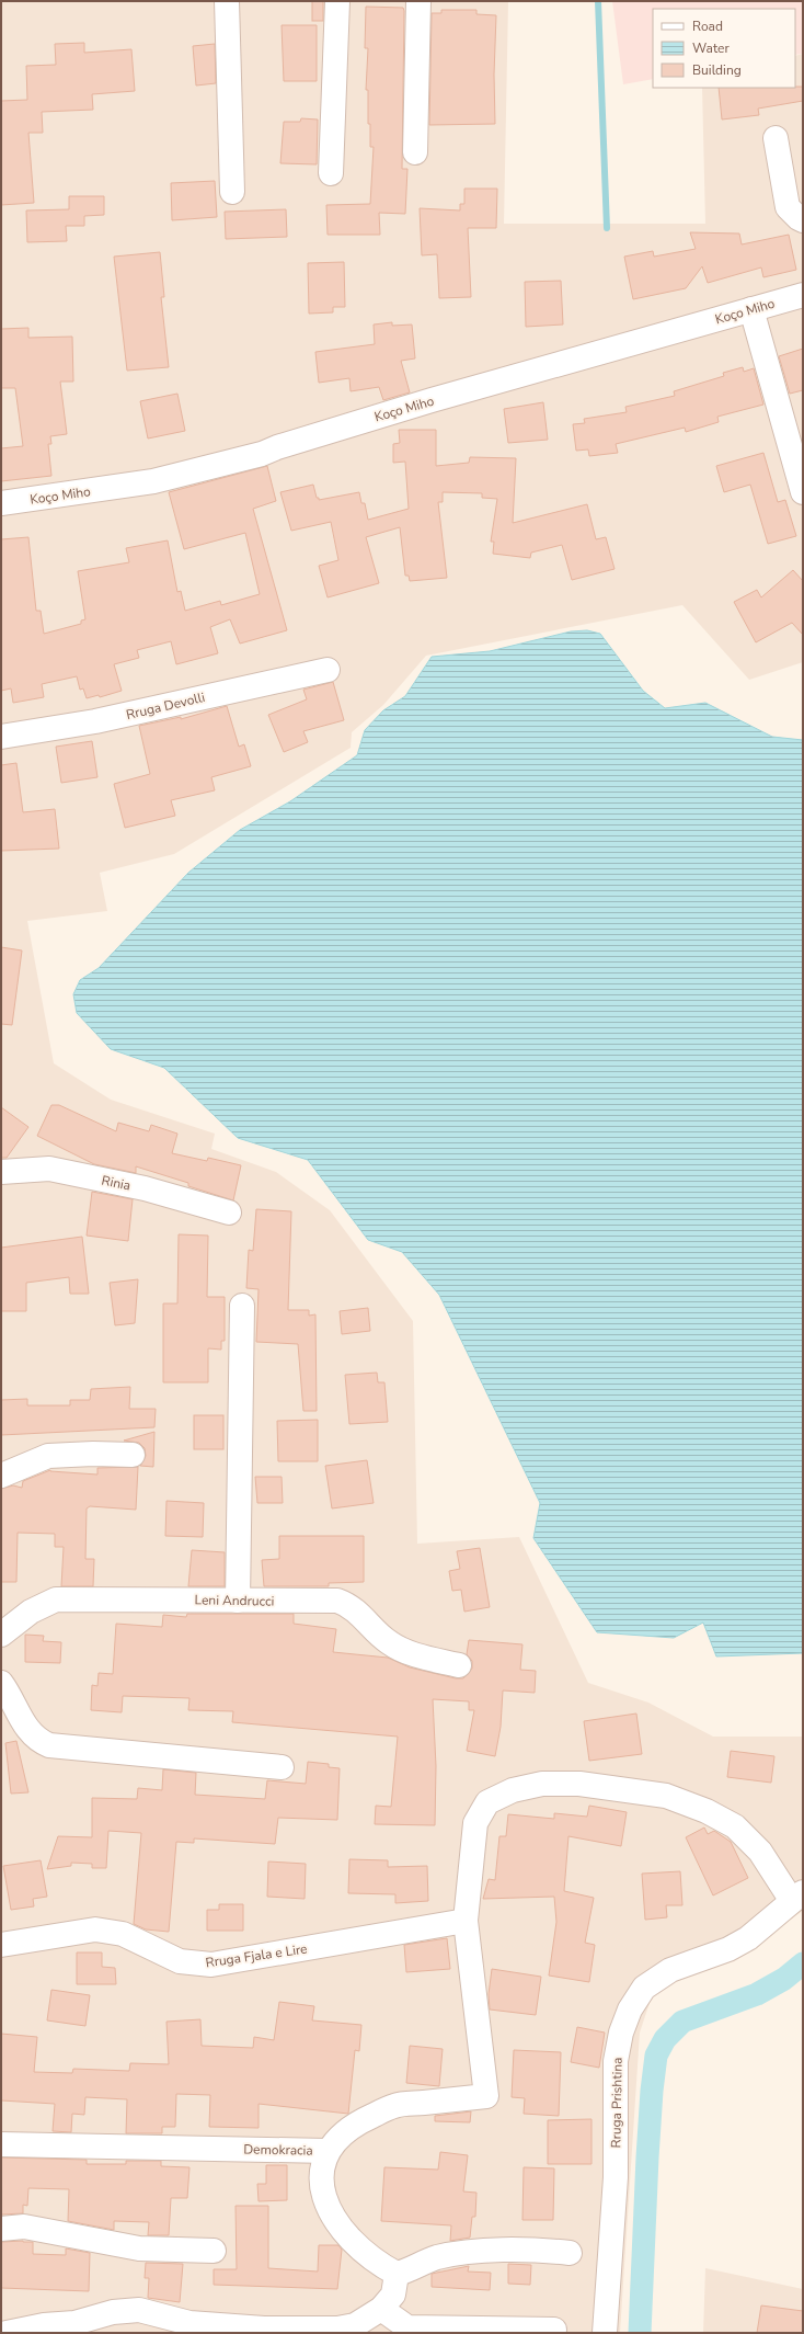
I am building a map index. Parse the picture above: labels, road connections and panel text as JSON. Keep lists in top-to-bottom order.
{
  "streets": {
    "street": [
      "Koço Miho",
      "Rruga Devolli",
      "Rinia",
      "Leni Andrucci",
      "Rruga Fjala e Lire",
      "Rruga Prishtina",
      "Demokracia"
    ]
  },
  "legend": ["Road", "Water", "Building"]
}
